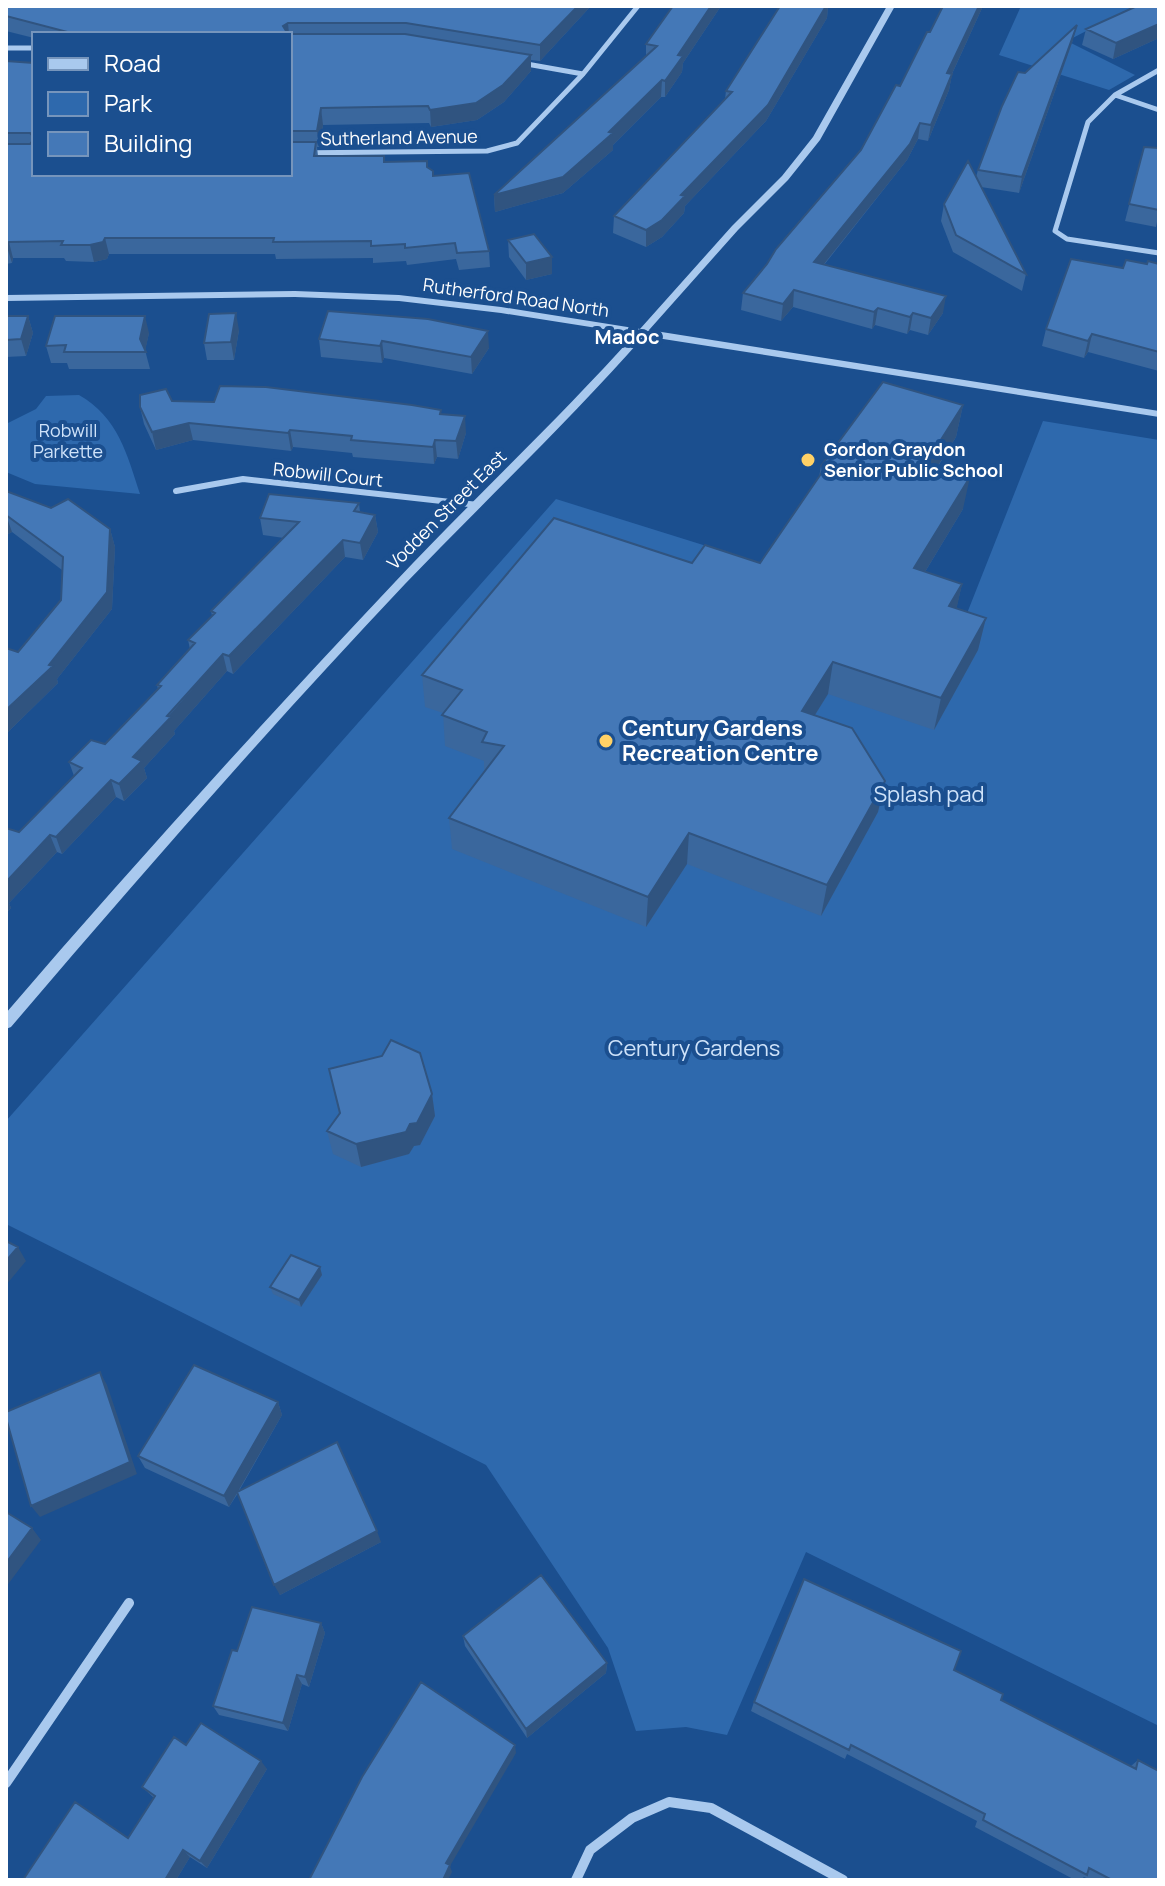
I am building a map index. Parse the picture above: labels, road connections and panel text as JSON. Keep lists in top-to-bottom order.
{
  "streets": {
    "street": [
      "Sutherland Avenue",
      "Rutherford Road North",
      "Robwill Court",
      "Vodden Street East"
    ]
  },
  "crossings": [
    ["Rutherford Road North", "Vodden Street East"],
    ["Robwill Court", "Vodden Street East"]
  ],
  "districts": ["Madoc"],
  "parks": ["Robwill Parkette", "Splash pad", "Century Gardens"],
  "places": ["Gordon Graydon Senior Public School", "Century Gardens Recreation Centre"],
  "legend": ["Road", "Park", "Building"]
}
